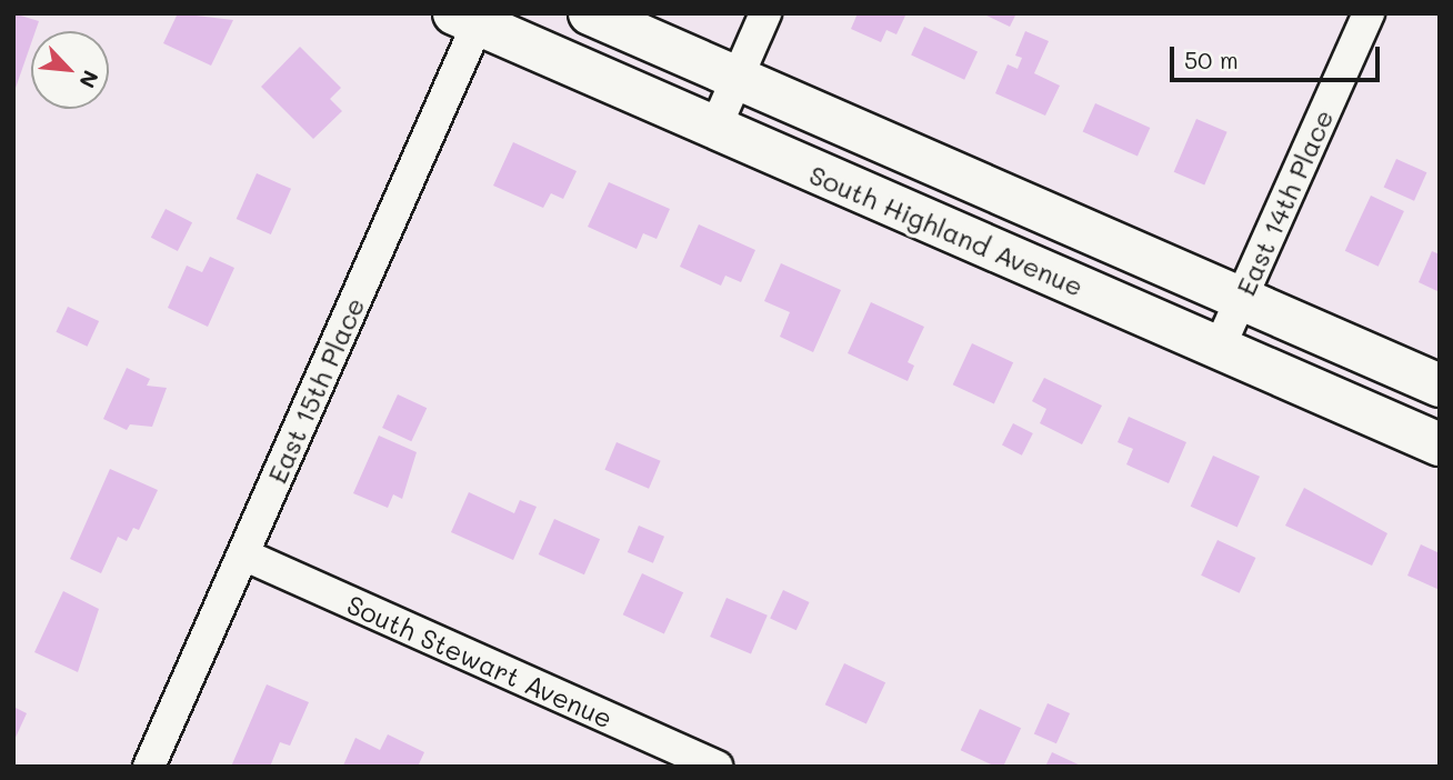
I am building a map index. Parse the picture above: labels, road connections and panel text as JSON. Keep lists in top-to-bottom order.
{
  "streets": {
    "main road": ["South Highland Avenue"],
    "street": ["East 14th Place", "East 15th Place", "South Stewart Avenue"]
  },
  "crossings": [
    ["East 14th Place", "South Highland Avenue"],
    ["South Highland Avenue", "East 15th Place"],
    ["East 15th Place", "South Stewart Avenue"]
  ],
  "scale_bar": "50 m",
  "north": "bottom right"
}
